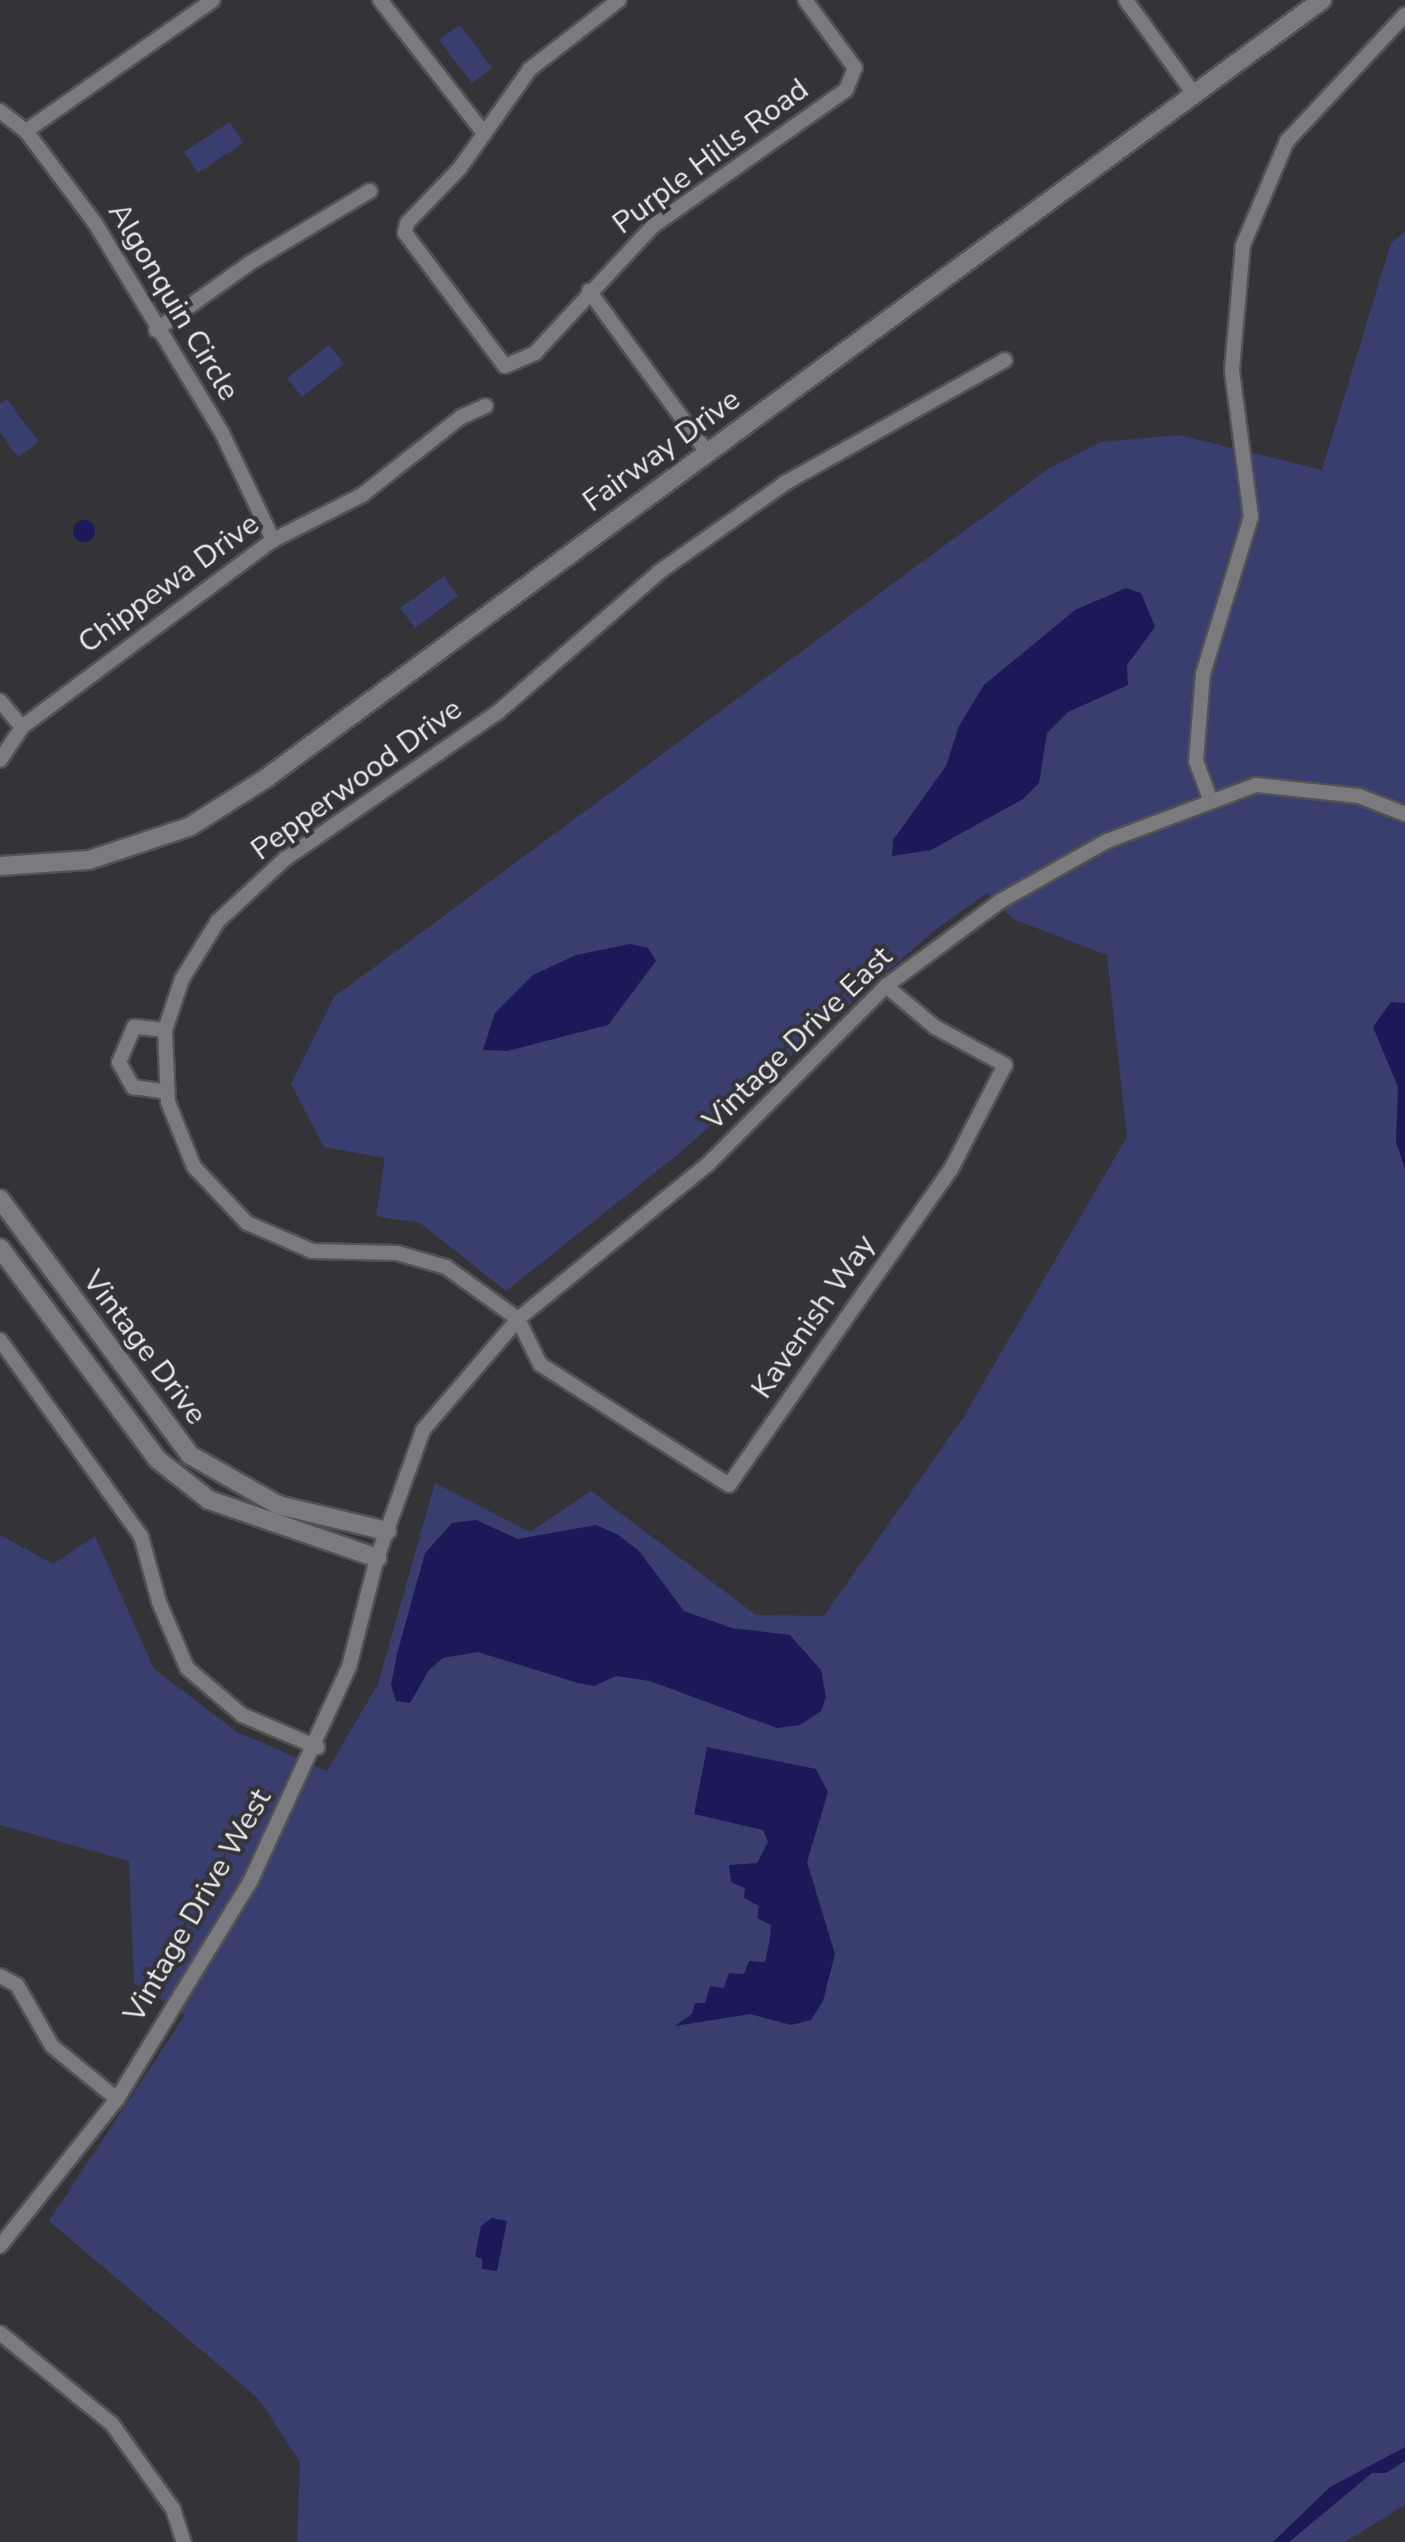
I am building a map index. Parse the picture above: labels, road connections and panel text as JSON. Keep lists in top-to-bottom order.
{
  "streets": {
    "street": [
      "Purple Hills Road",
      "Algonquin Circle",
      "Fairway Drive",
      "Chippewa Drive",
      "Pepperwood Drive",
      "Vintage Drive East",
      "Kavenish Way",
      "Vintage Drive",
      "Vintage Drive West"
    ]
  },
  "crossings": [
    ["Algonquin Circle", "Chippewa Drive"],
    ["Pepperwood Drive", "Vintage Drive East"],
    ["Pepperwood Drive", "Kavenish Way"],
    ["Vintage Drive East", "Kavenish Way"],
    ["Vintage Drive East", "Vintage Drive"],
    ["Vintage Drive East", "Vintage Drive West"],
    ["Vintage Drive", "Vintage Drive West"]
  ]
}
